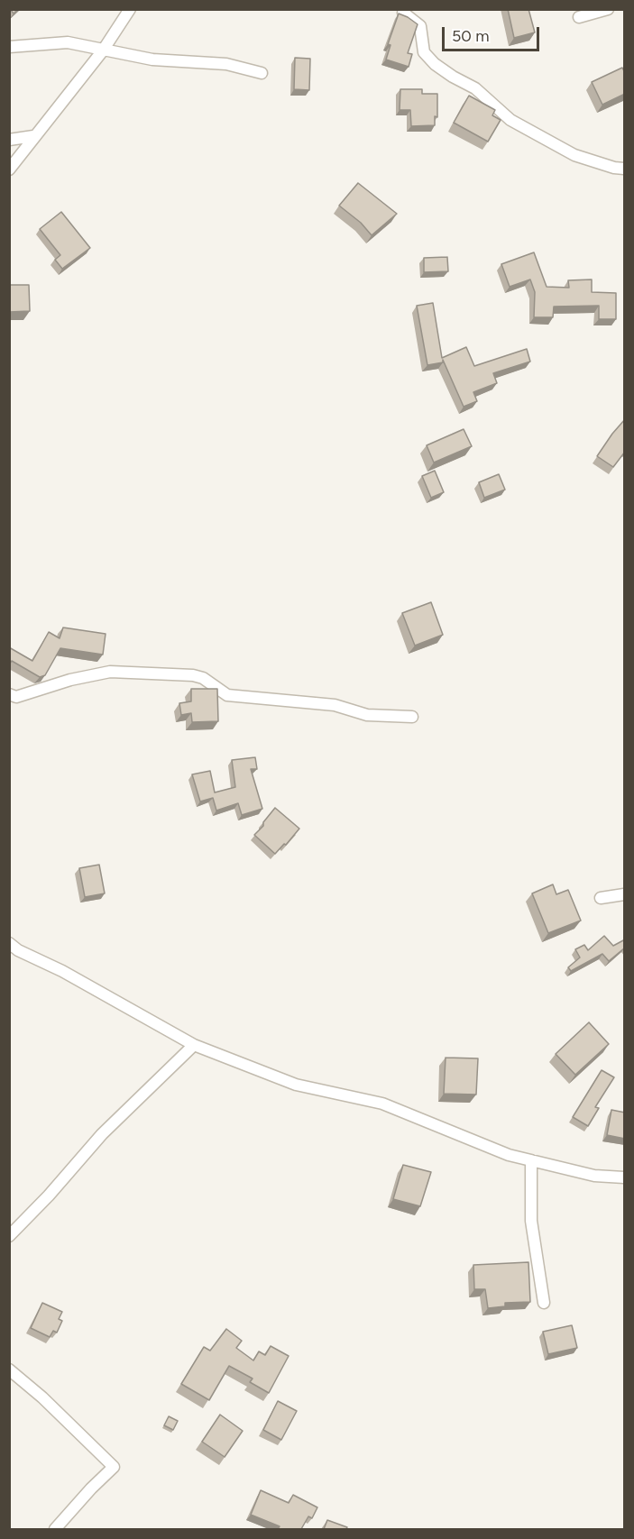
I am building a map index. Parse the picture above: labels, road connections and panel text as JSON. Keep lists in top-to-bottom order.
{
  "scale_bar": "50 m"
}
